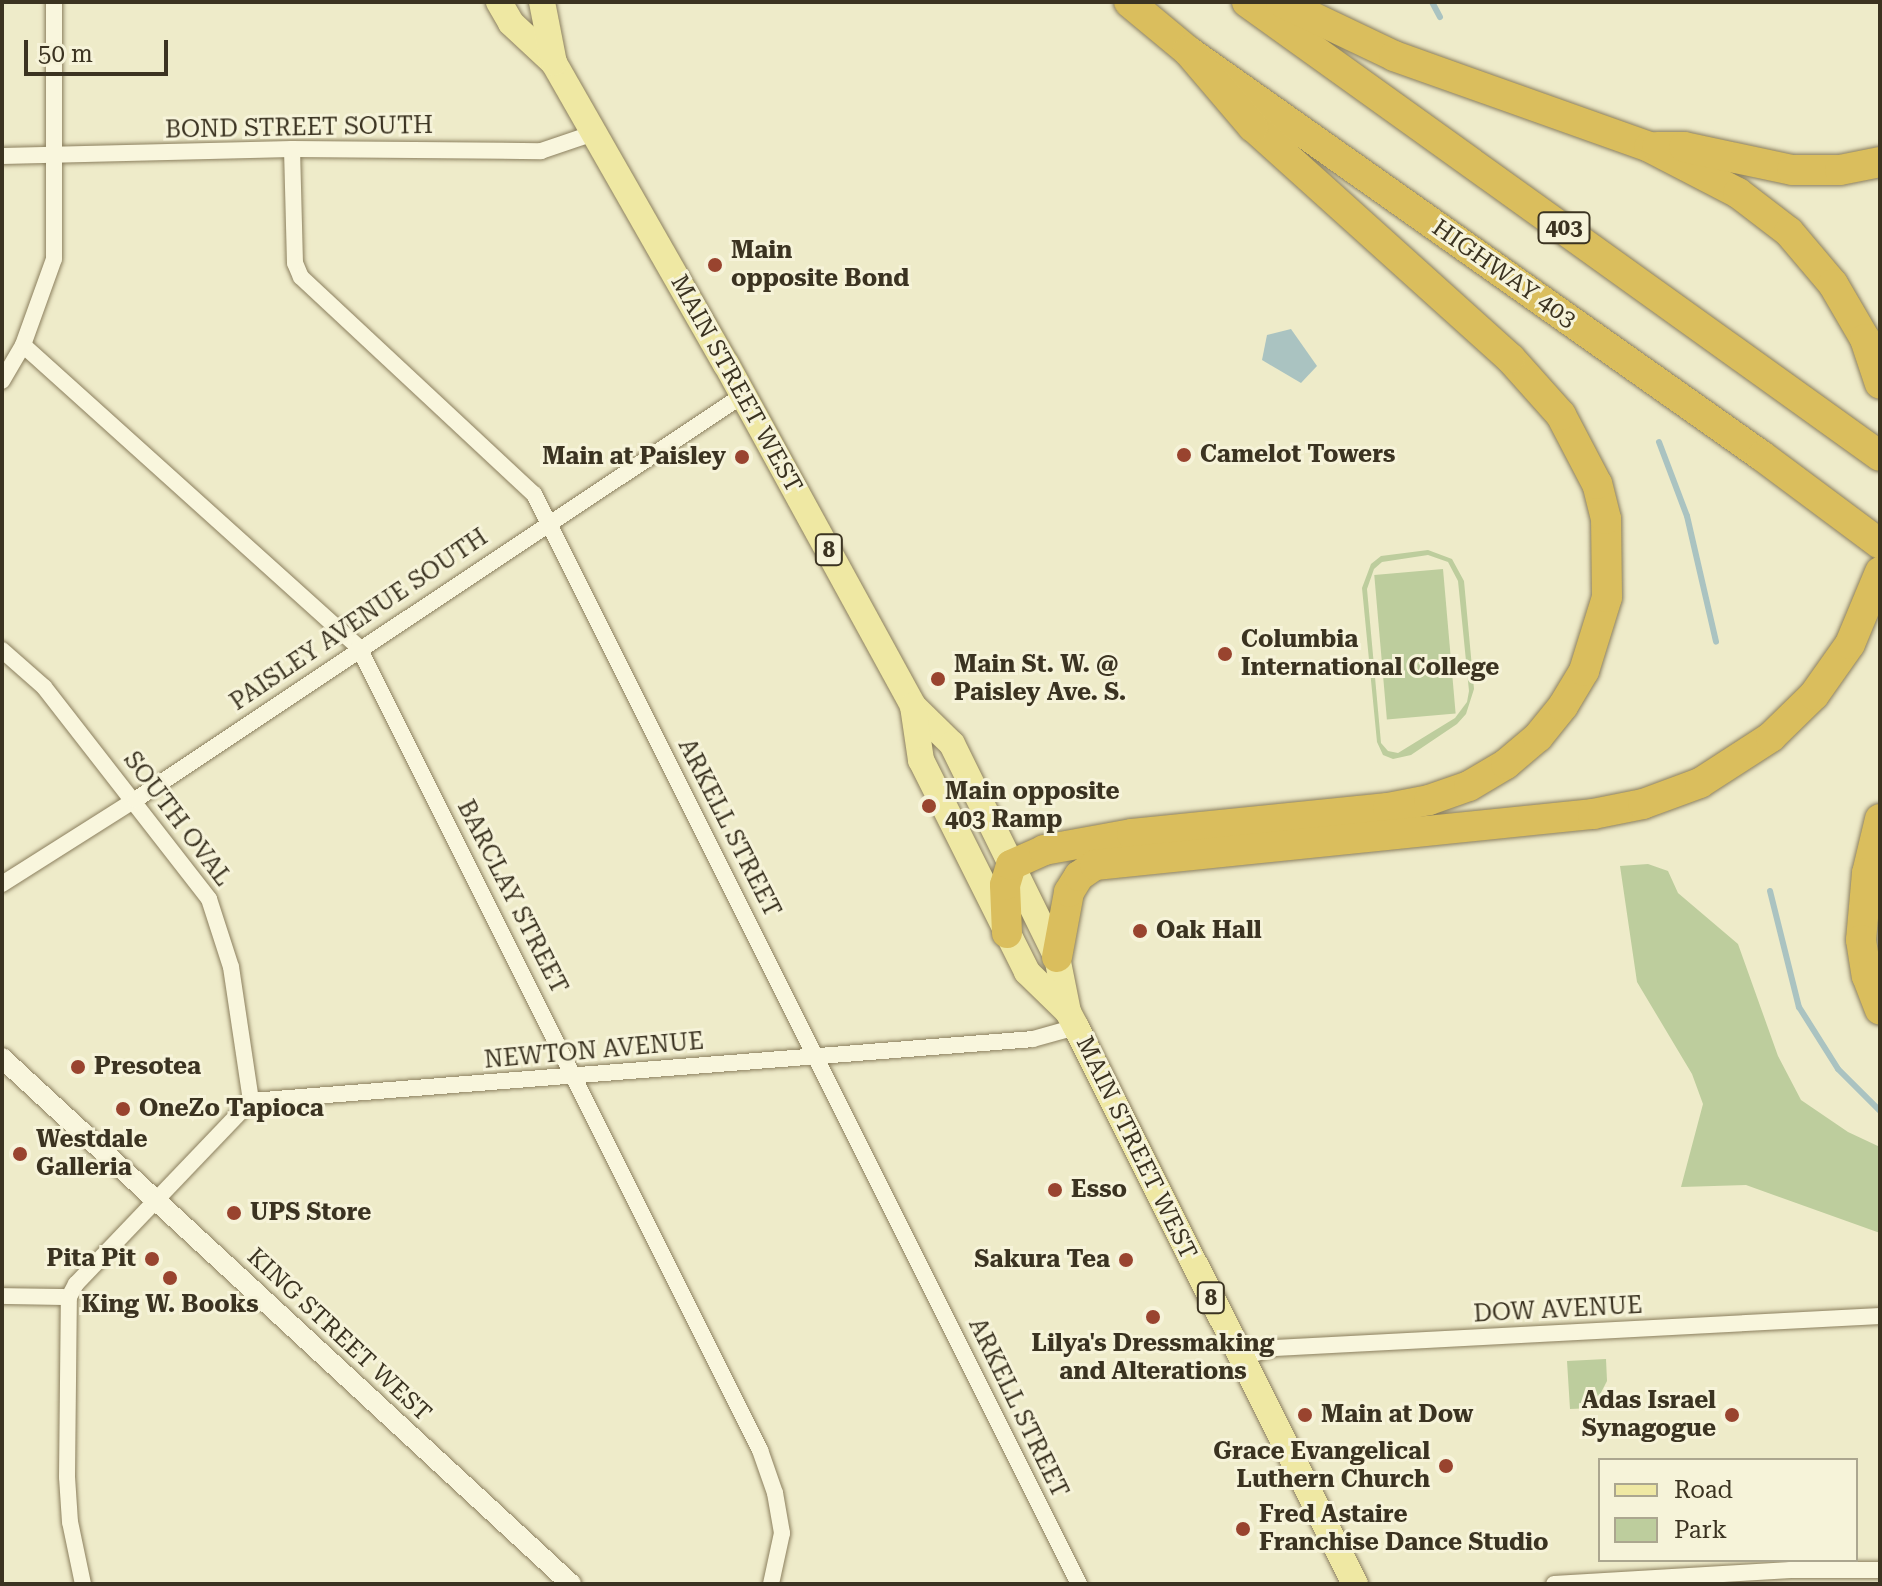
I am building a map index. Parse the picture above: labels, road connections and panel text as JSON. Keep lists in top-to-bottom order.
{
  "streets": {
    "highway": ["403", "HIGHWAY 403"],
    "main road": ["MAIN STREET WEST", "8"],
    "street": [
      "BOND STREET SOUTH",
      "PAISLEY AVENUE SOUTH",
      "SOUTH OVAL",
      "ARKELL STREET",
      "BARCLAY STREET",
      "NEWTON AVENUE",
      "DOW AVENUE",
      "KING STREET WEST"
    ]
  },
  "crossings": [
    ["BOND STREET SOUTH", "MAIN STREET WEST"],
    ["BOND STREET SOUTH", "ARKELL STREET"],
    ["MAIN STREET WEST", "PAISLEY AVENUE SOUTH"],
    ["MAIN STREET WEST", "NEWTON AVENUE"],
    ["MAIN STREET WEST", "DOW AVENUE"],
    ["PAISLEY AVENUE SOUTH", "SOUTH OVAL"],
    ["PAISLEY AVENUE SOUTH", "ARKELL STREET"],
    ["PAISLEY AVENUE SOUTH", "BARCLAY STREET"],
    ["SOUTH OVAL", "NEWTON AVENUE"],
    ["ARKELL STREET", "NEWTON AVENUE"],
    ["BARCLAY STREET", "NEWTON AVENUE"]
  ],
  "places": [
    "Main opposite Bond",
    "Camelot Towers",
    "Main at Paisley",
    "Columbia International College",
    "Main St. W. @ Paisley Ave. S.",
    "Main opposite 403 Ramp",
    "Oak Hall",
    "Presotea",
    "OneZo Tapioca",
    "Westdale Galleria",
    "Esso",
    "UPS Store",
    "Pita Pit",
    "Sakura Tea",
    "King W. Books",
    "Lilya's Dressmaking and Alterations",
    "Main at Dow",
    "Adas Israel Synagogue",
    "Grace Evangelical Luthern Church",
    "Fred Astaire Franchise Dance Studio"
  ],
  "legend": ["Road", "Park"],
  "scale_bar": "50 m"
}
